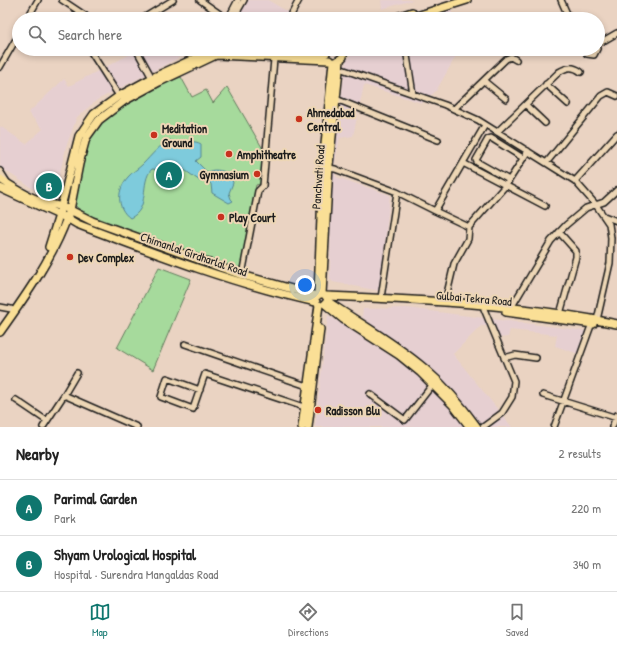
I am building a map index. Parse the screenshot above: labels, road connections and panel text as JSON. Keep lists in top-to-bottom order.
{
  "streets": {
    "main road": ["Panchvati Road", "Chimanlal Girdharlal Road", "Gulbai Tekra Road"]
  },
  "crossings": [
    ["Panchvati Road", "Chimanlal Girdharlal Road"],
    ["Panchvati Road", "Gulbai Tekra Road"],
    ["Chimanlal Girdharlal Road", "Gulbai Tekra Road"]
  ],
  "places": [
    "Ahmedabad Central",
    "Meditation Ground",
    "Amphitheatre",
    "Gymnasium",
    "Play Court",
    "Dev Complex",
    "Radisson Blu"
  ],
  "page": {
    "search": "Search here",
    "pins": ["A", "B"],
    "heading": ["Nearby", "2 results"],
    "list": [
      {
        "mark": "A",
        "name": "Parimal Garden",
        "note": "Park",
        "value": "220 m"
      },
      {
        "mark": "B",
        "name": "Shyam Urological Hospital",
        "note": "Hospital · Surendra Mangaldas Road",
        "value": "340 m"
      }
    ],
    "nav": ["Map", "Directions", "Saved"]
  }
}
